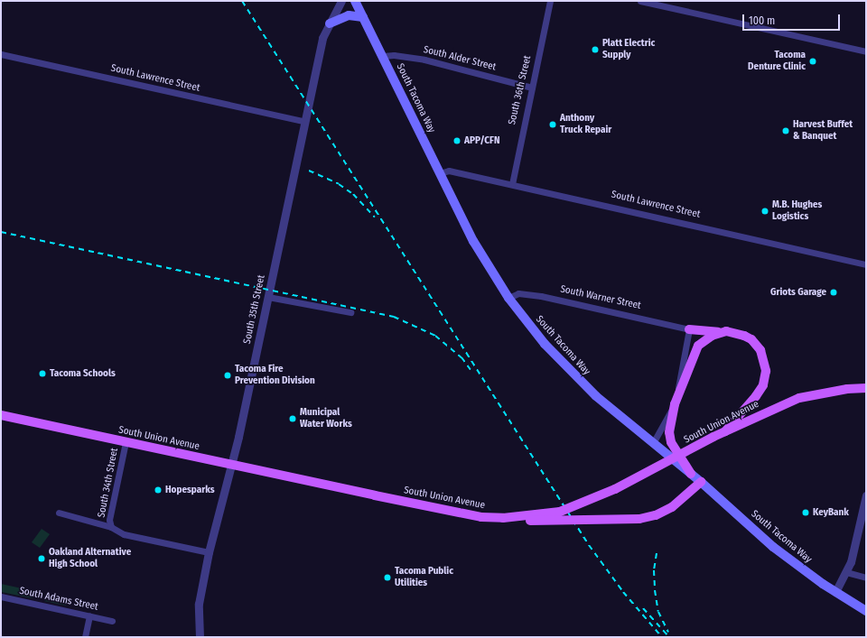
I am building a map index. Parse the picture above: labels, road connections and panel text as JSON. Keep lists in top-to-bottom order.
{
  "streets": {
    "main road": ["South Tacoma Way", "South Union Avenue"],
    "street": [
      "South Alder Street",
      "South Lawrence Street",
      "South 36th Street",
      "South Warner Street",
      "South 35th Street",
      "South 34th Street",
      "South Adams Street"
    ]
  },
  "crossings": [
    ["South Alder Street", "South 36th Street"],
    ["South Alder Street", "South Tacoma Way"],
    ["South Lawrence Street", "South 36th Street"],
    ["South Lawrence Street", "South Tacoma Way"],
    ["South Lawrence Street", "South 35th Street"],
    ["South Tacoma Way", "South Warner Street"],
    ["South 35th Street", "South Union Avenue"],
    ["South Union Avenue", "South 34th Street"]
  ],
  "places": [
    "Platt Electric Supply",
    "Tacoma Denture Clinic",
    "Anthony Truck Repair",
    "Harvest Buffet & Banquet",
    "APP/CFN",
    "M.B. Hughes Logistics",
    "Griots Garage",
    "Tacoma Schools",
    "Tacoma Fire Prevention Division",
    "Municipal Water Works",
    "Hopesparks",
    "KeyBank",
    "Oakland Alternative High School",
    "Tacoma Public Utilities"
  ],
  "scale_bar": "100 m"
}
